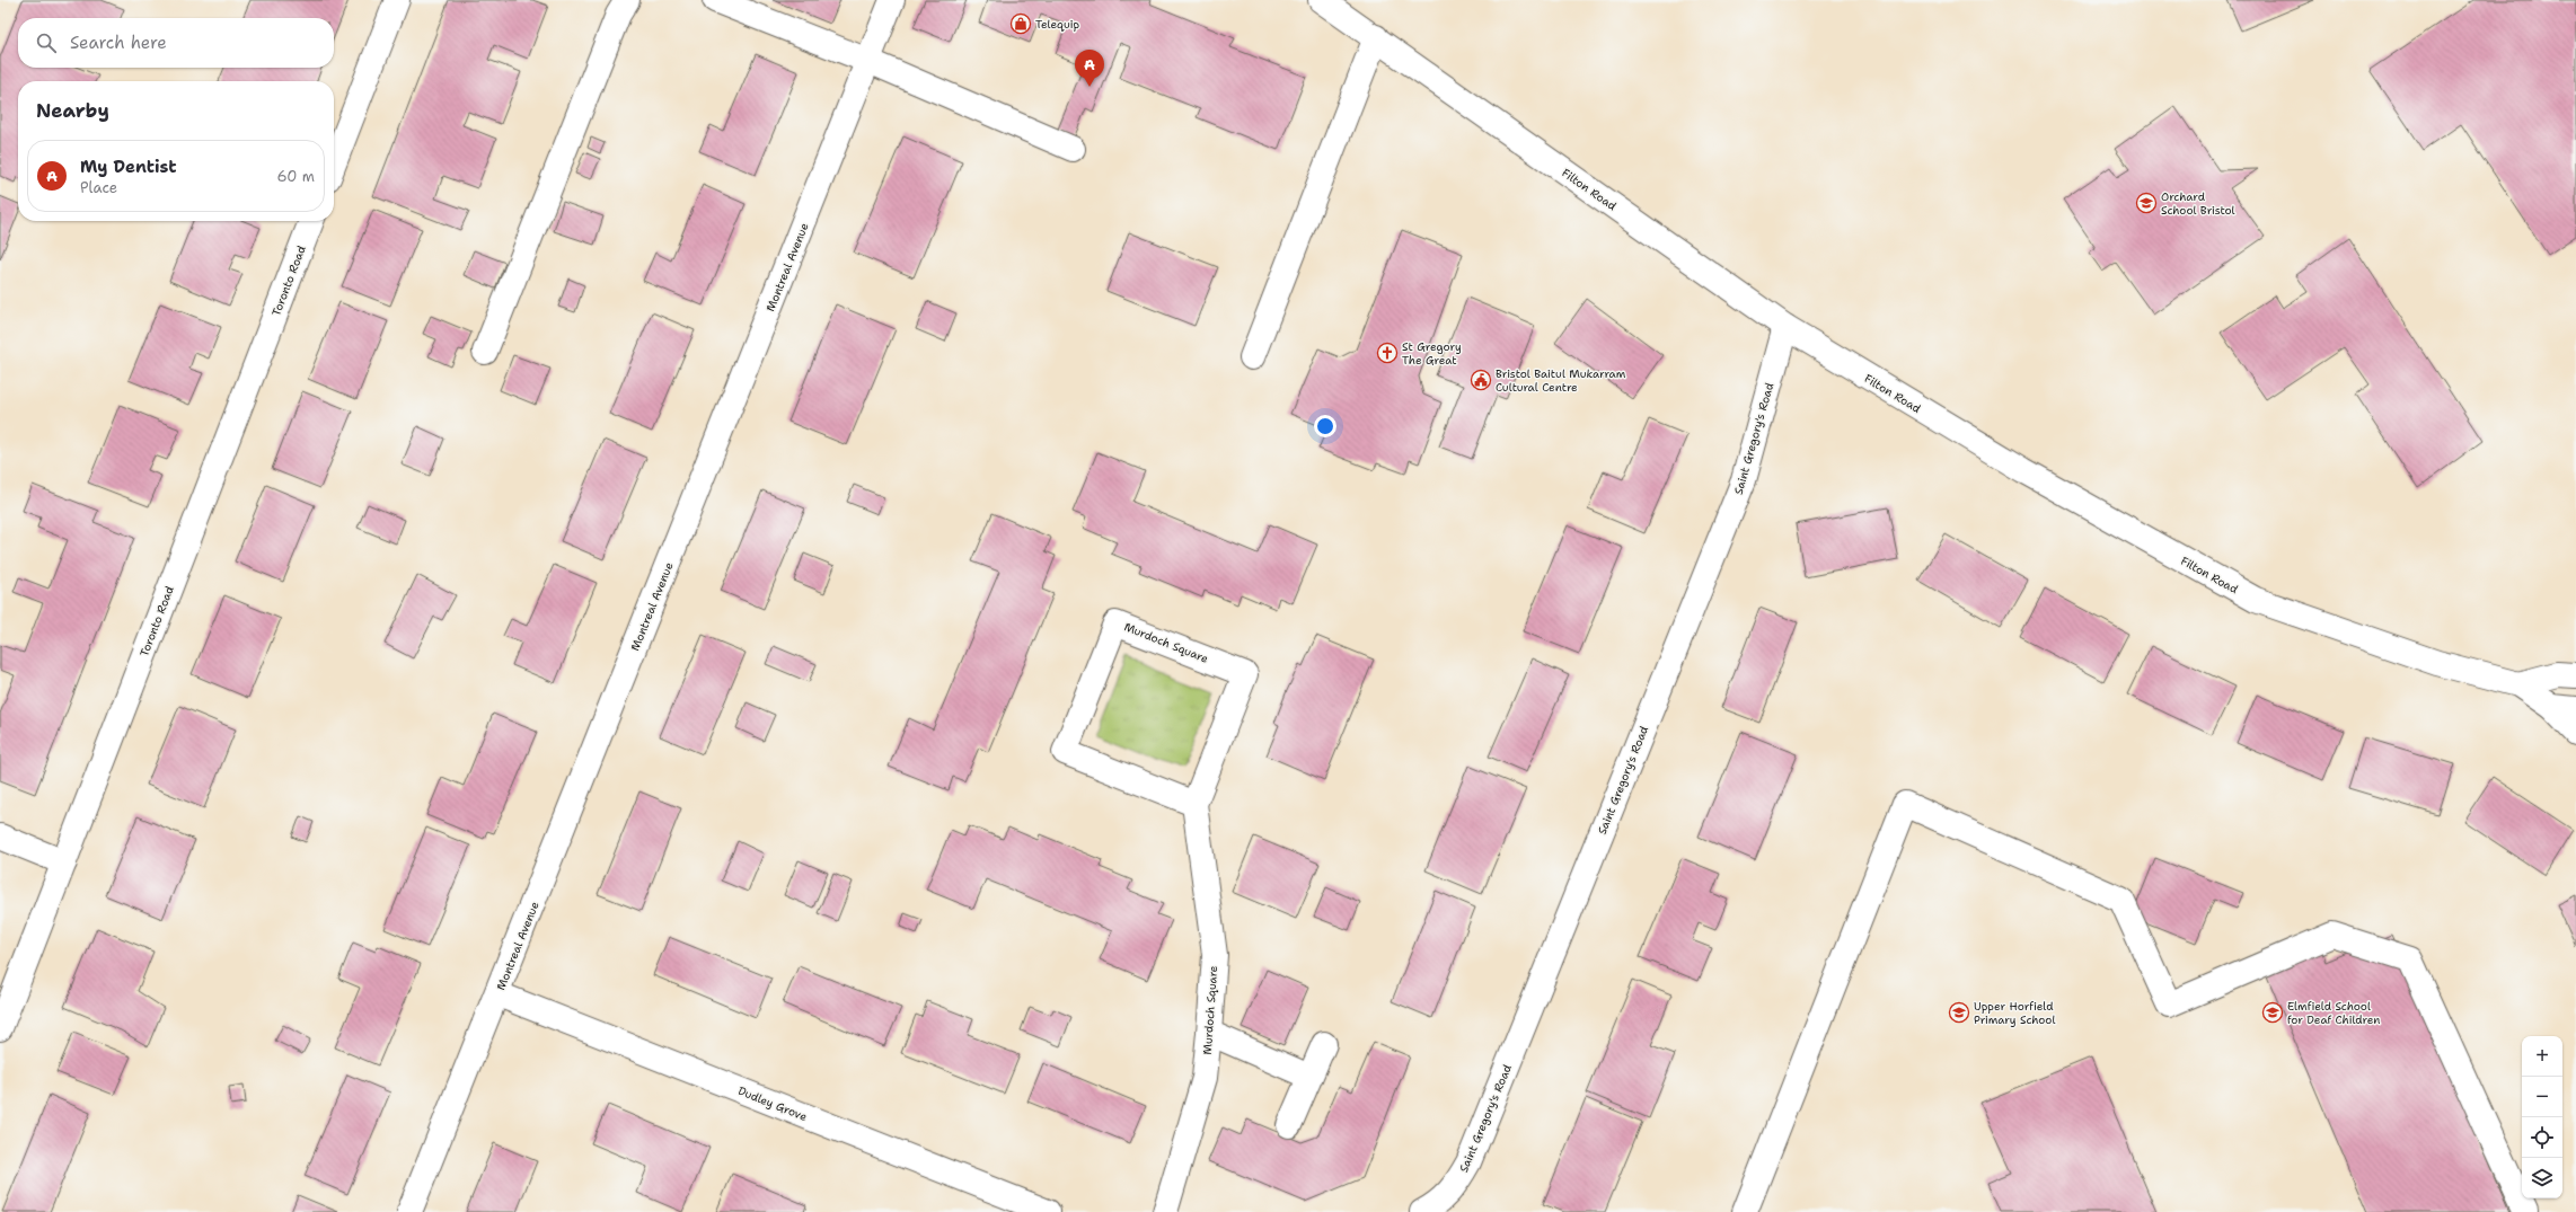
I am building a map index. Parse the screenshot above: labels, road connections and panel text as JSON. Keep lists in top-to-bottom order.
{
  "streets": {
    "street": [
      "Filton Road",
      "Montreal Avenue",
      "Toronto Road",
      "Saint Gregory's Road",
      "Murdoch Square",
      "Dudley Grove"
    ]
  },
  "crossings": [
    ["Filton Road", "Saint Gregory's Road"],
    ["Montreal Avenue", "Dudley Grove"]
  ],
  "places": {
    "shop": ["Telequip"],
    "school or university": ["Orchard School Bristol", "Upper Horfield Primary School", "Elmfield School for Deaf Children"],
    "church": ["St Gregory The Great"],
    "public building": ["Bristol Baitul Mukarram Cultural Centre"]
  },
  "page": {
    "search": "Search here",
    "pins": "A",
    "heading": "Nearby",
    "list": [
      {
        "mark": "A",
        "name": "My Dentist",
        "note": "Place",
        "value": "60 m"
      }
    ],
    "map_buttons": ["+", "−"]
  }
}
